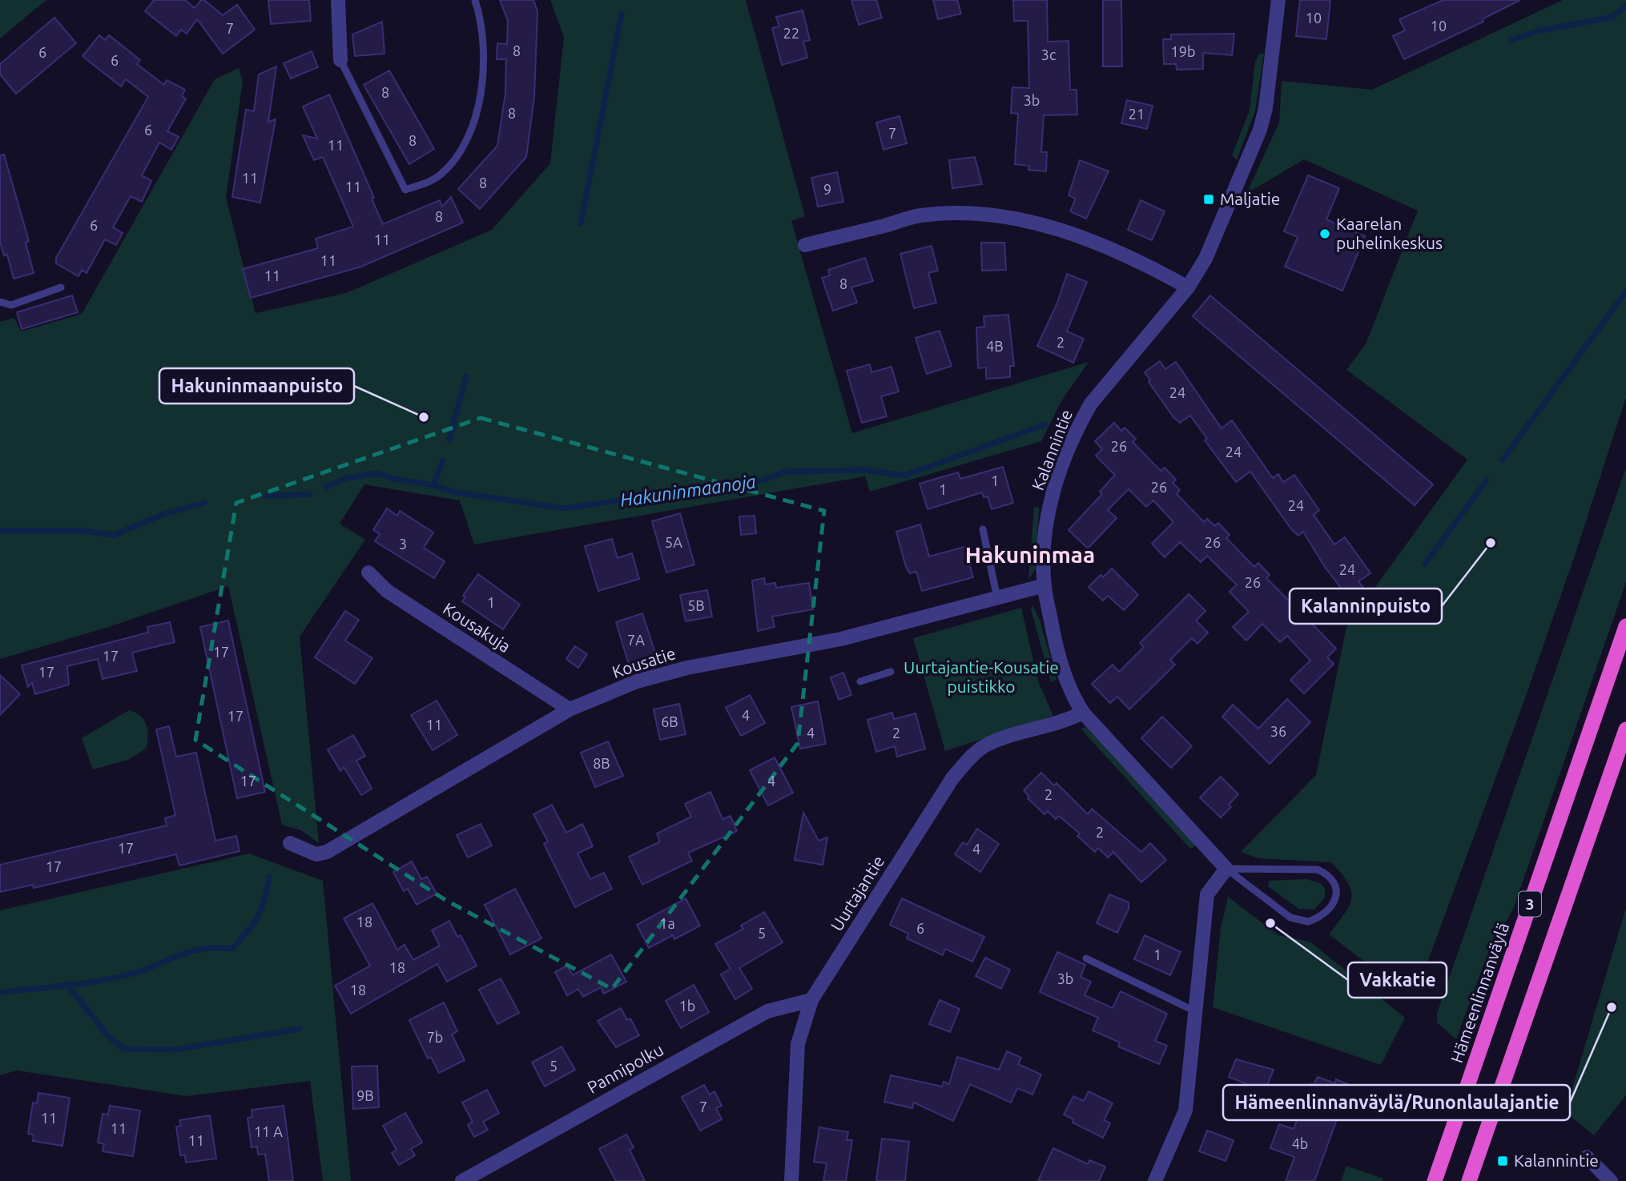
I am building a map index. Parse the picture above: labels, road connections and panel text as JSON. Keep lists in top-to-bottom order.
{
  "streets": {
    "highway": ["3", "Hämeenlinnanväylä"],
    "street": [
      "Kalannintie",
      "Kousakuja",
      "Kousatie",
      "Uurtajantie",
      "Pannipolku"
    ]
  },
  "crossings": [
    ["Kalannintie", "Kousatie"],
    ["Kalannintie", "Uurtajantie"],
    ["Kousakuja", "Kousatie"],
    ["Uurtajantie", "Pannipolku"]
  ],
  "districts": ["Hakuninmaa"],
  "water": ["Hakuninmaanoja"],
  "parks": ["Uurtajantie-Kousatie puistikko"],
  "places": {
    "transit": ["Maljatie", "Kalannintie"],
    "other": [
      "Kaarelan puhelinkeskus",
      "Hakuninmaanpuisto",
      "Kalanninpuisto",
      "Vakkatie",
      "Hämeenlinnanväylä/Runonlaulajantie"
    ]
  },
  "house_numbers": [
    "10",
    "10",
    "7",
    "22",
    "8",
    "19b",
    "6",
    "3c",
    "6",
    "8",
    "3b",
    "8",
    "21",
    "6",
    "7",
    "8",
    "11",
    "11",
    "8",
    "11",
    "9",
    "8",
    "6",
    "11",
    "11",
    "11",
    "8",
    "2",
    "4B",
    "24",
    "26",
    "24",
    "1",
    "26",
    "1",
    "24",
    "5A",
    "26",
    "3",
    "24",
    "26",
    "1",
    "5B",
    "7A",
    "17",
    "17",
    "17",
    "4",
    "17",
    "6B",
    "11",
    "36",
    "4",
    "2",
    "8B",
    "17",
    "4",
    "2",
    "2",
    "17",
    "4",
    "17",
    "18",
    "1a",
    "6",
    "5",
    "1",
    "18",
    "3b",
    "18",
    "1b",
    "7b",
    "5",
    "9B",
    "7",
    "11",
    "11",
    "11 A",
    "11",
    "4b"
  ]
}
